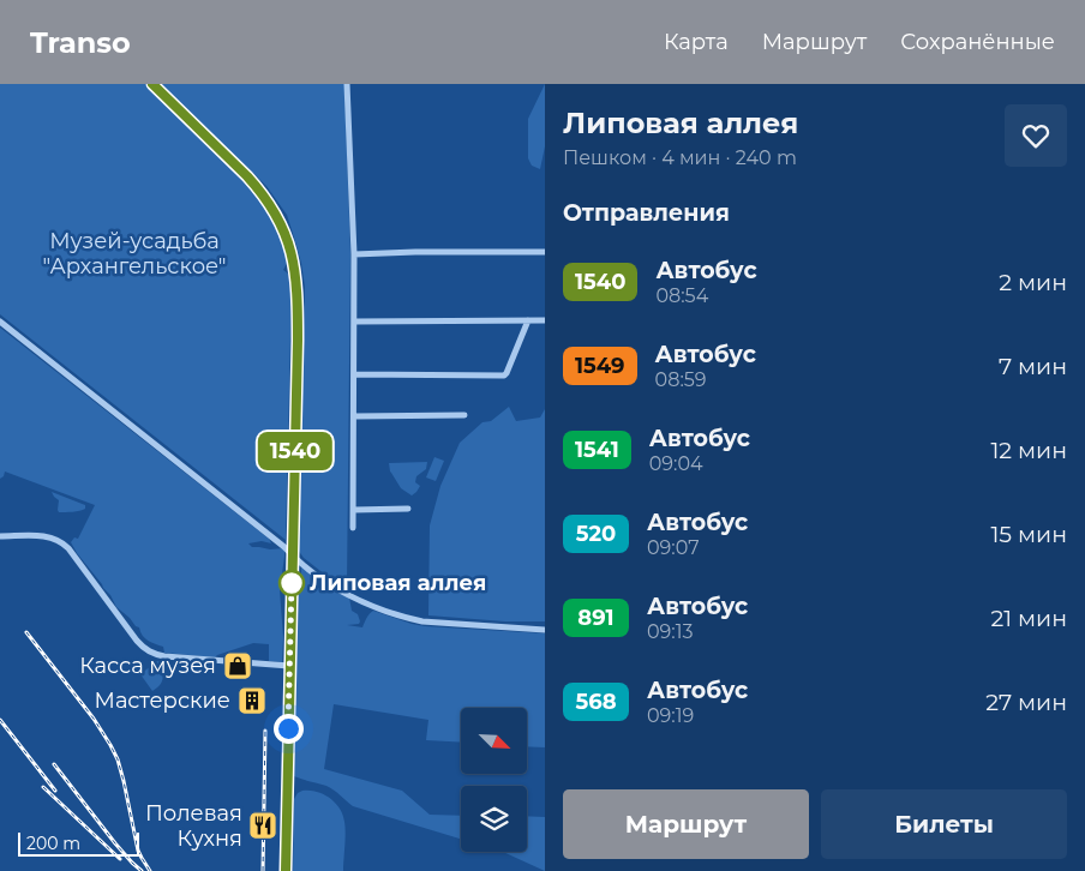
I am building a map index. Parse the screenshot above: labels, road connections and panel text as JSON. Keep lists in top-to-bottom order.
{
  "parks": ["Музей-усадьба \"Архангельское\""],
  "places": {
    "other": ["Липовая аллея"],
    "shop": ["Касса музея"],
    "building": ["Мастерские"],
    "restaurant": ["Полевая Кухня"]
  },
  "lines": ["bus line 1540"],
  "scale_bar": "200 m",
  "north": "bottom right",
  "page": {
    "header": "Transo",
    "nav": ["Карта", "Маршрут", "Сохранённые"],
    "on_map": "1540",
    "heading": [
      ["Липовая аллея", "Пешком · 4 мин · 240 m"],
      "Отправления"
    ],
    "list": [
      {
        "mark": "1540",
        "name": "Автобус",
        "note": "08:54",
        "value": "2 мин"
      },
      {
        "mark": "1549",
        "name": "Автобус",
        "note": "08:59",
        "value": "7 мин"
      },
      {
        "mark": "1541",
        "name": "Автобус",
        "note": "09:04",
        "value": "12 мин"
      },
      {
        "mark": "520",
        "name": "Автобус",
        "note": "09:07",
        "value": "15 мин"
      },
      {
        "mark": "891",
        "name": "Автобус",
        "note": "09:13",
        "value": "21 мин"
      },
      {
        "mark": "568",
        "name": "Автобус",
        "note": "09:19",
        "value": "27 мин"
      }
    ],
    "buttons": ["Маршрут", "Билеты"],
    "scale": "200 m"
  }
}
